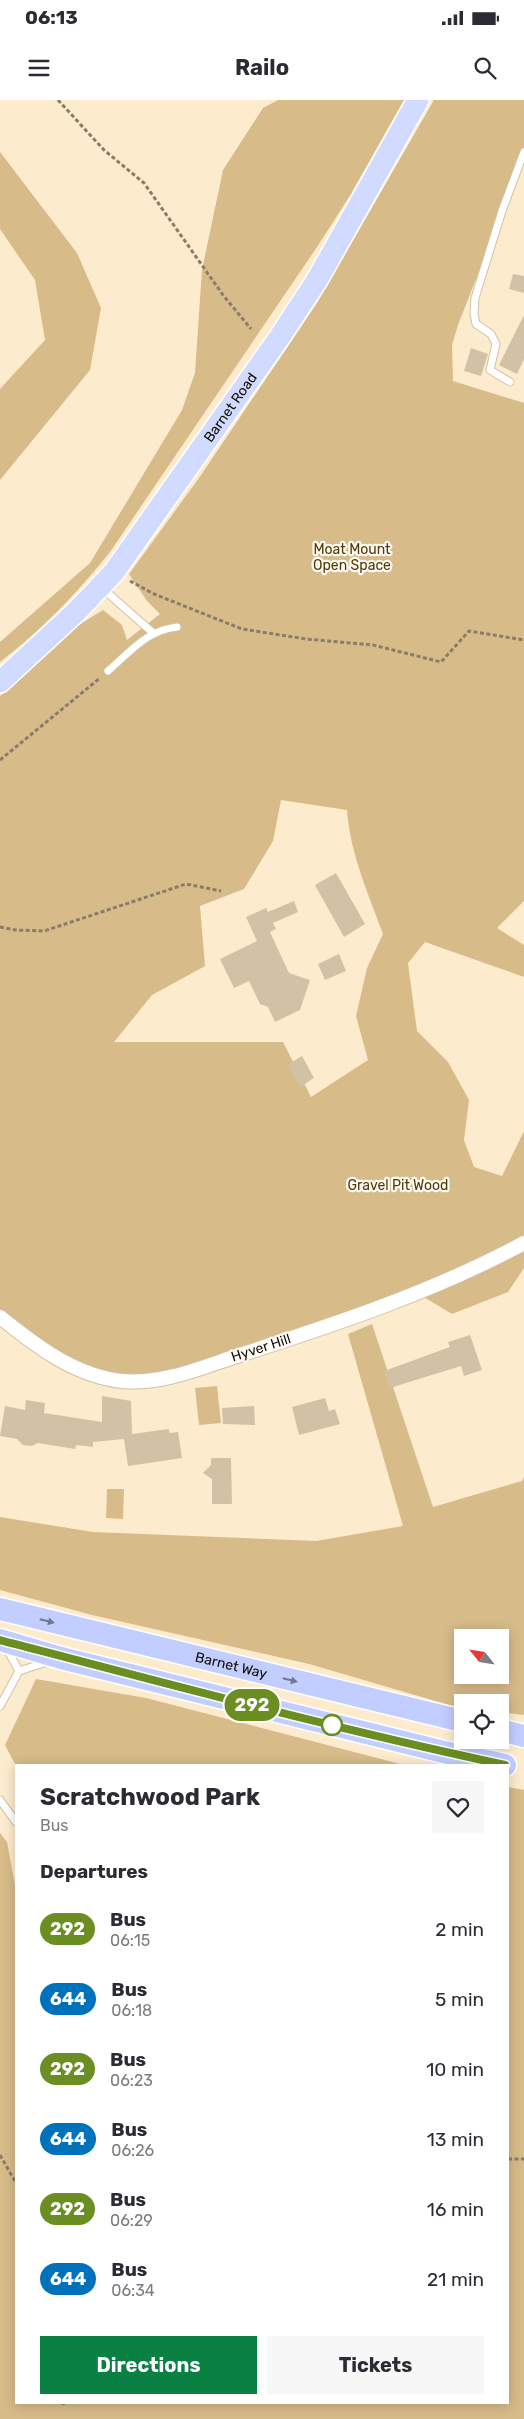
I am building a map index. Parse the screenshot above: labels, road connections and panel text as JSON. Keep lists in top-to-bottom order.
{
  "streets": {
    "highway": ["Barnet Way"],
    "main road": ["Barnet Road"],
    "street": ["Hyver Hill"]
  },
  "parks": ["Moat Mount Open Space", "Gravel Pit Wood"],
  "lines": ["bus line 292"],
  "north": "top left",
  "page": {
    "status": "06:13",
    "header": "Railo",
    "on_map": "292",
    "heading": [
      ["Scratchwood Park", "Bus"],
      "Departures"
    ],
    "list": [
      {
        "mark": "292",
        "name": "Bus",
        "note": "06:15",
        "value": "2 min"
      },
      {
        "mark": "644",
        "name": "Bus",
        "note": "06:18",
        "value": "5 min"
      },
      {
        "mark": "292",
        "name": "Bus",
        "note": "06:23",
        "value": "10 min"
      },
      {
        "mark": "644",
        "name": "Bus",
        "note": "06:26",
        "value": "13 min"
      },
      {
        "mark": "292",
        "name": "Bus",
        "note": "06:29",
        "value": "16 min"
      },
      {
        "mark": "644",
        "name": "Bus",
        "note": "06:34",
        "value": "21 min"
      }
    ],
    "buttons": ["Directions", "Tickets"]
  }
}
